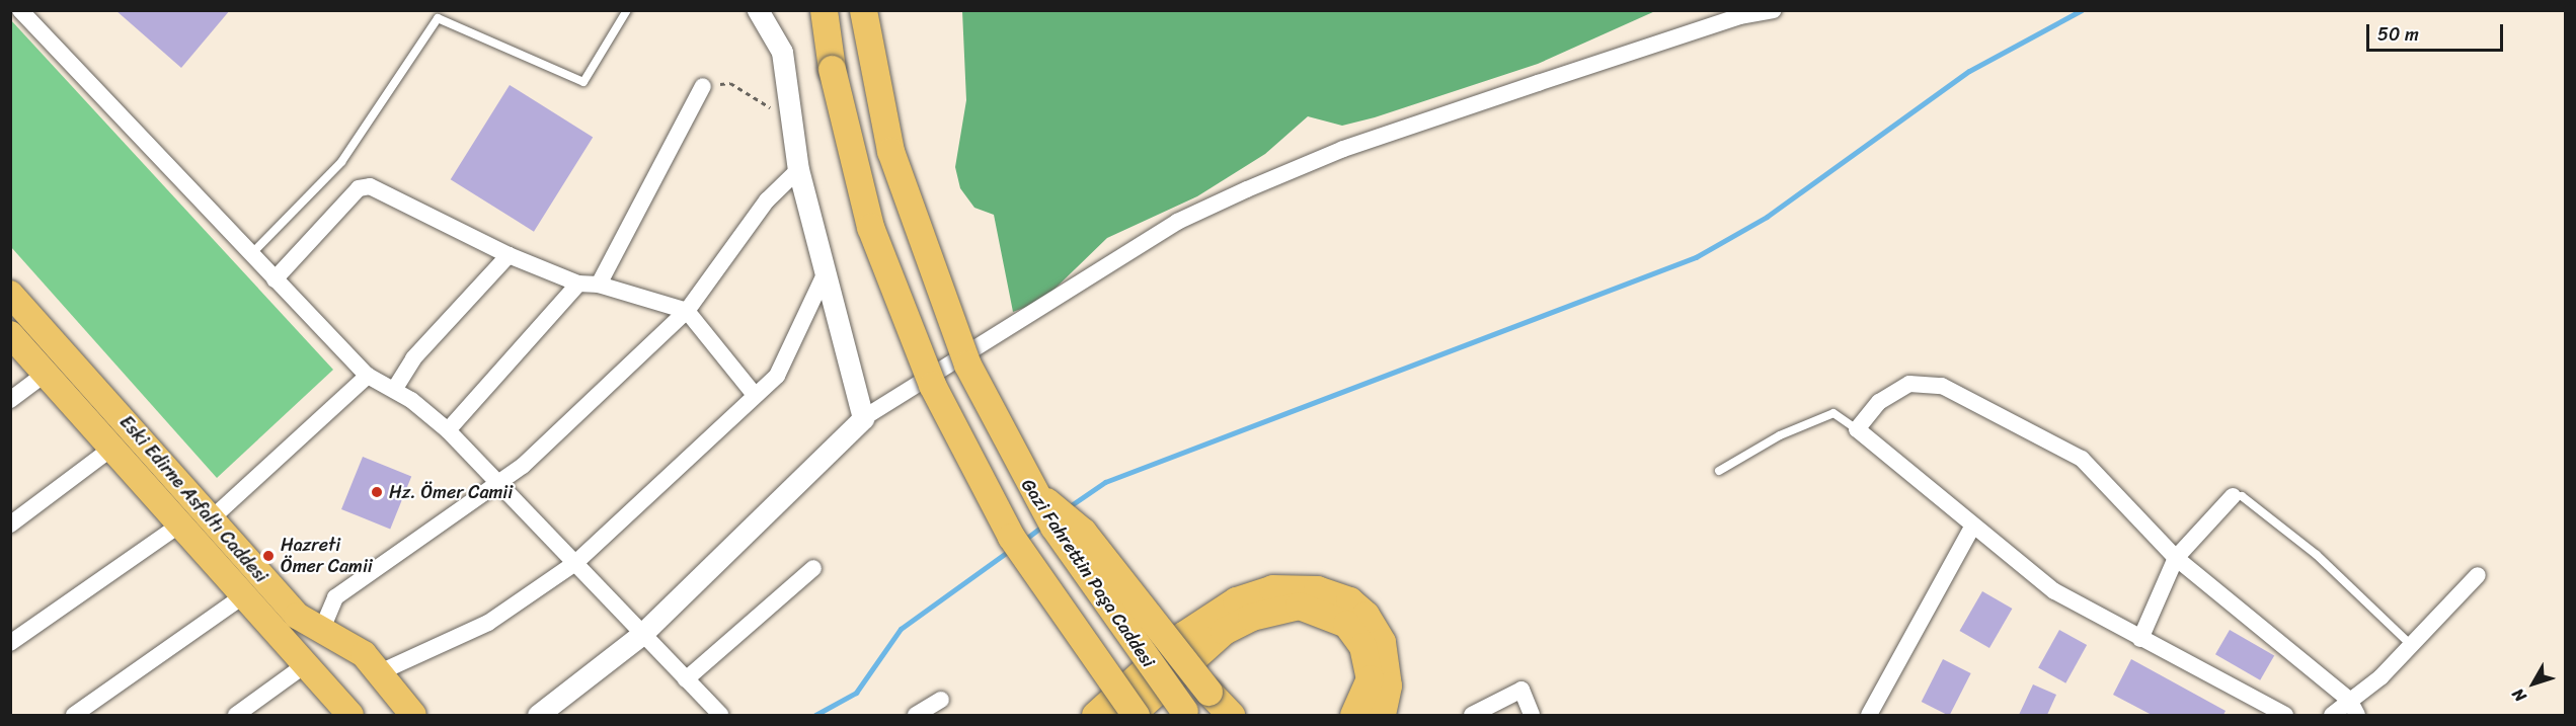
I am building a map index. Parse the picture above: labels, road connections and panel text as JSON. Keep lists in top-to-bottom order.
{
  "streets": {
    "highway": ["Gazi Fahrettin Paşa Caddesi"],
    "main road": ["Eski Edirne Asfaltı Caddesi"]
  },
  "places": ["Hz. Ömer Camii", "Hazreti Ömer Camii"],
  "scale_bar": "50 m",
  "north": "bottom left"
}
